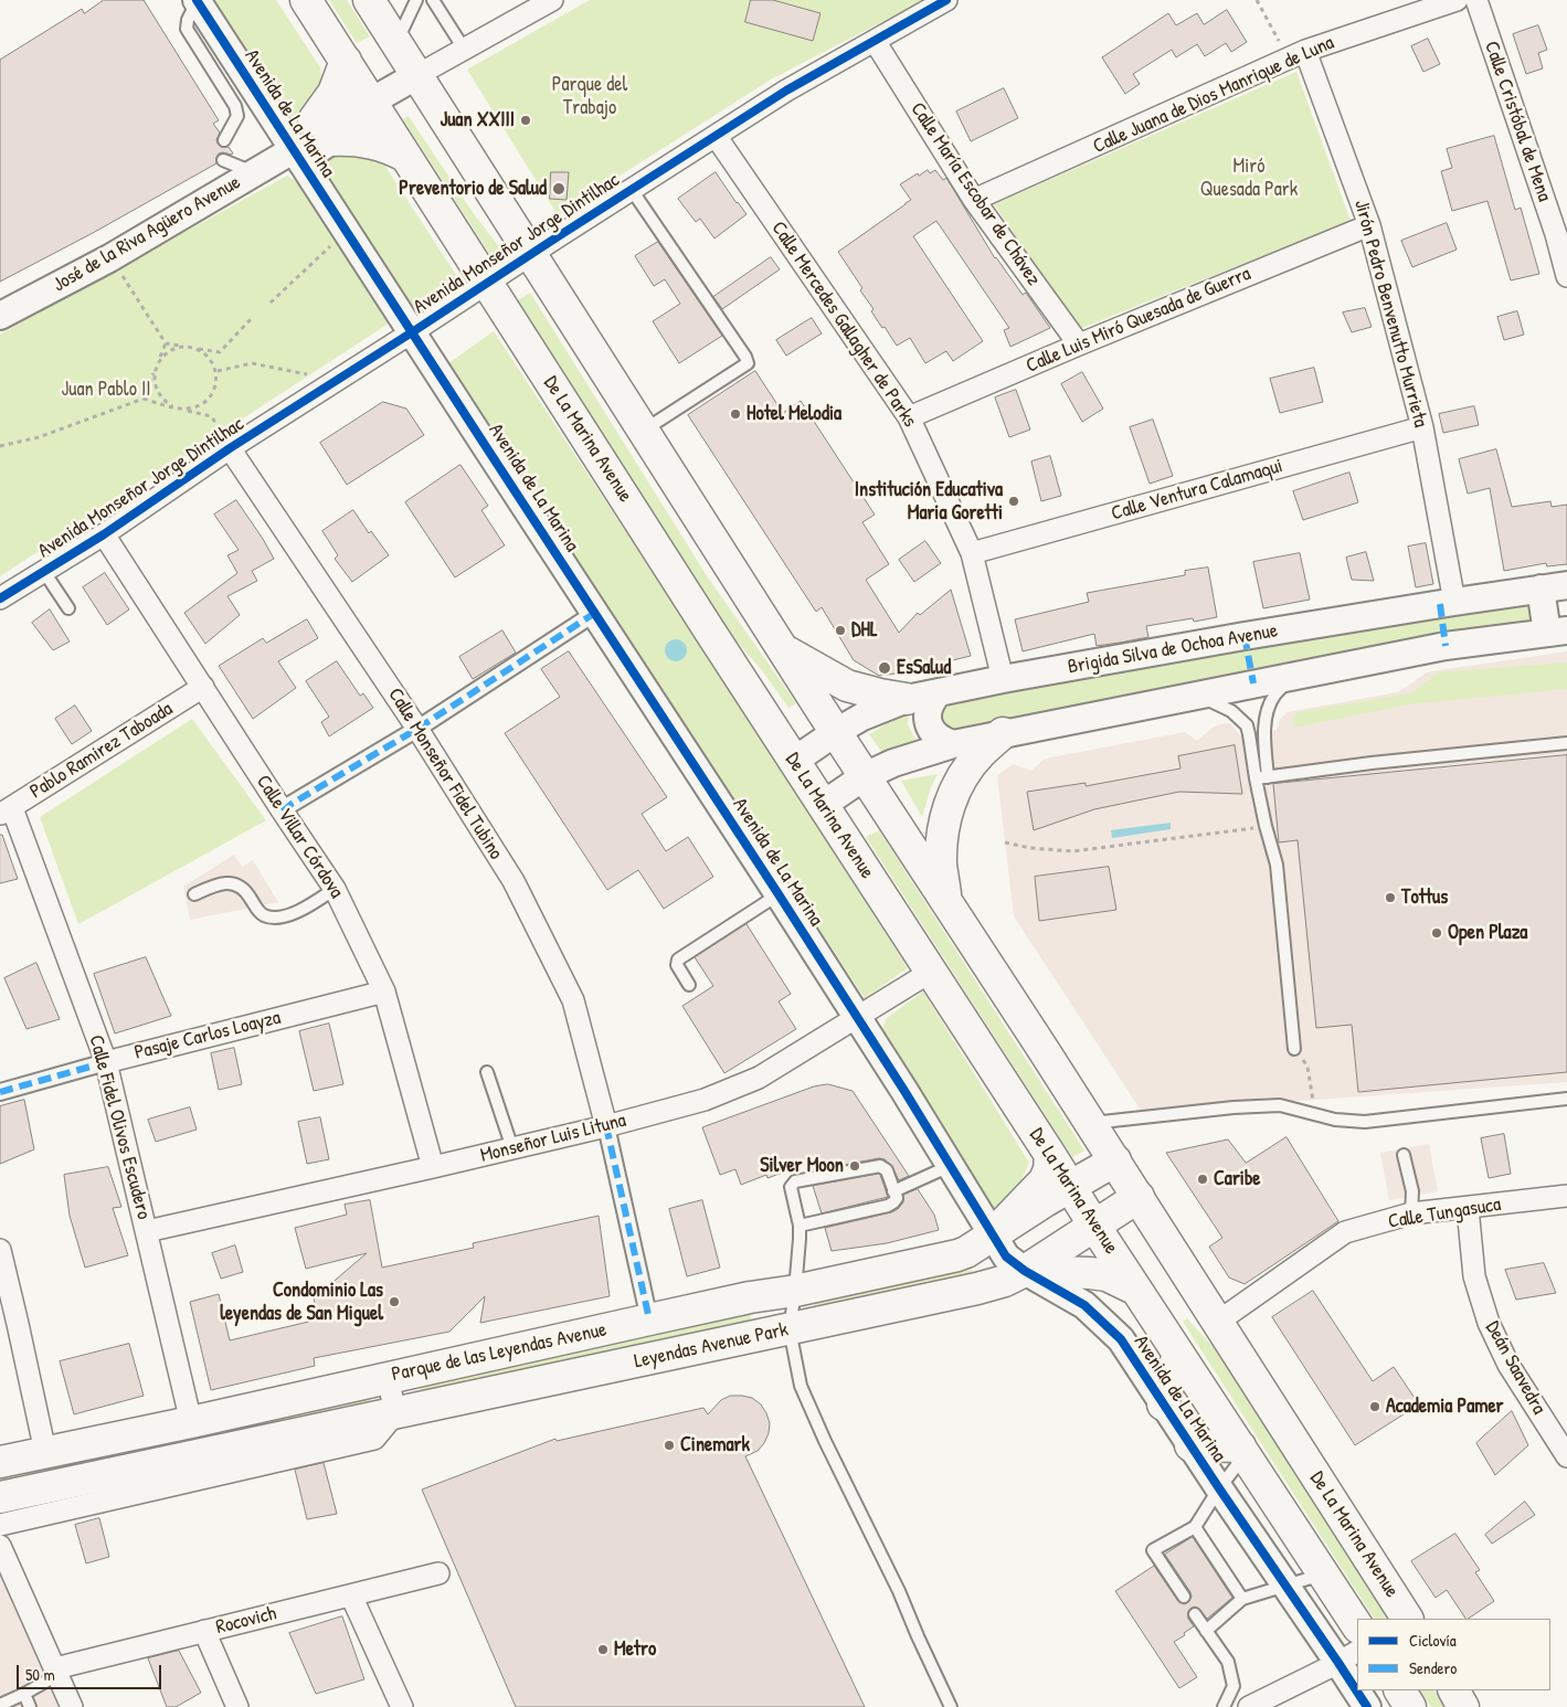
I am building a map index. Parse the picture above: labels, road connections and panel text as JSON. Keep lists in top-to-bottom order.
{
  "streets": {
    "main road": ["De La Marina Avenue", "Leyendas Avenue Park", "Parque de las Leyendas Avenue"],
    "street": [
      "Calle Juana de Dios Manrique de Luna",
      "Avenida de La Marina",
      "Calle Cristóbal de Mena",
      "Calle María Escobar de Chávez",
      "José de la Riva Agüero Avenue",
      "Avenida Monseñor Jorge Dintilhac",
      "Jirón Pedro Benvenutto Murrieta",
      "Calle Luis Miró Quesada de Guerra",
      "Calle Mercedes Gallagher de Parks",
      "Calle Ventura Calamaqui",
      "Brigida Silva de Ochoa Avenue",
      "Pablo Ramirez Taboada",
      "Calle Monseñor Fidel Tubino",
      "Calle Villar Córdova",
      "Pasaje Carlos Loayza",
      "Calle Fidel Olivos Escudero",
      "Monseñor Luis Lituna",
      "Calle Tungasuca",
      "Deán Saavedra",
      "Rocovich"
    ]
  },
  "crossings": [
    ["Calle Juana de Dios Manrique de Luna", "Calle María Escobar de Chávez"],
    ["Calle Juana de Dios Manrique de Luna", "Jirón Pedro Benvenutto Murrieta"],
    ["Avenida de La Marina", "José de la Riva Agüero Avenue"],
    ["Avenida de La Marina", "Avenida Monseñor Jorge Dintilhac"],
    ["Avenida de La Marina", "Monseñor Luis Lituna"],
    ["Avenida de La Marina", "Leyendas Avenue Park"],
    ["Avenida de La Marina", "Parque de las Leyendas Avenue"],
    ["Calle María Escobar de Chávez", "Avenida Monseñor Jorge Dintilhac"],
    ["Calle María Escobar de Chávez", "Calle Luis Miró Quesada de Guerra"],
    ["Avenida Monseñor Jorge Dintilhac", "Calle Mercedes Gallagher de Parks"],
    ["Avenida Monseñor Jorge Dintilhac", "De La Marina Avenue"],
    ["Avenida Monseñor Jorge Dintilhac", "Calle Monseñor Fidel Tubino"],
    ["Avenida Monseñor Jorge Dintilhac", "Calle Villar Córdova"],
    ["Jirón Pedro Benvenutto Murrieta", "Calle Luis Miró Quesada de Guerra"],
    ["Jirón Pedro Benvenutto Murrieta", "Calle Ventura Calamaqui"],
    ["Jirón Pedro Benvenutto Murrieta", "Brigida Silva de Ochoa Avenue"],
    ["Calle Luis Miró Quesada de Guerra", "Calle Mercedes Gallagher de Parks"],
    ["Calle Mercedes Gallagher de Parks", "Calle Ventura Calamaqui"],
    ["Calle Mercedes Gallagher de Parks", "Brigida Silva de Ochoa Avenue"],
    ["De La Marina Avenue", "Brigida Silva de Ochoa Avenue"],
    ["De La Marina Avenue", "Monseñor Luis Lituna"],
    ["De La Marina Avenue", "Calle Tungasuca"],
    ["De La Marina Avenue", "Leyendas Avenue Park"],
    ["Pablo Ramirez Taboada", "Calle Villar Córdova"],
    ["Pablo Ramirez Taboada", "Calle Fidel Olivos Escudero"],
    ["Calle Monseñor Fidel Tubino", "Monseñor Luis Lituna"],
    ["Calle Villar Córdova", "Pasaje Carlos Loayza"],
    ["Calle Villar Córdova", "Monseñor Luis Lituna"],
    ["Pasaje Carlos Loayza", "Calle Fidel Olivos Escudero"],
    ["Calle Fidel Olivos Escudero", "Monseñor Luis Lituna"],
    ["Calle Fidel Olivos Escudero", "Parque de las Leyendas Avenue"],
    ["Calle Tungasuca", "Deán Saavedra"],
    ["Leyendas Avenue Park", "Parque de las Leyendas Avenue"]
  ],
  "parks": ["Parque del Trabajo", "Miró Quesada Park", "Juan Pablo II"],
  "places": [
    "Juan XXIII",
    "Preventorio de Salud",
    "Hotel Melodia",
    "Institución Educativa Maria Goretti",
    "DHL",
    "EsSalud",
    "Tottus",
    "Open Plaza",
    "Silver Moon",
    "Caribe",
    "Condominio Las leyendas de San Miguel",
    "Academia Pamer",
    "Cinemark",
    "Metro"
  ],
  "legend": ["Ciclovía", "Sendero"],
  "scale_bar": "50 m"
}
